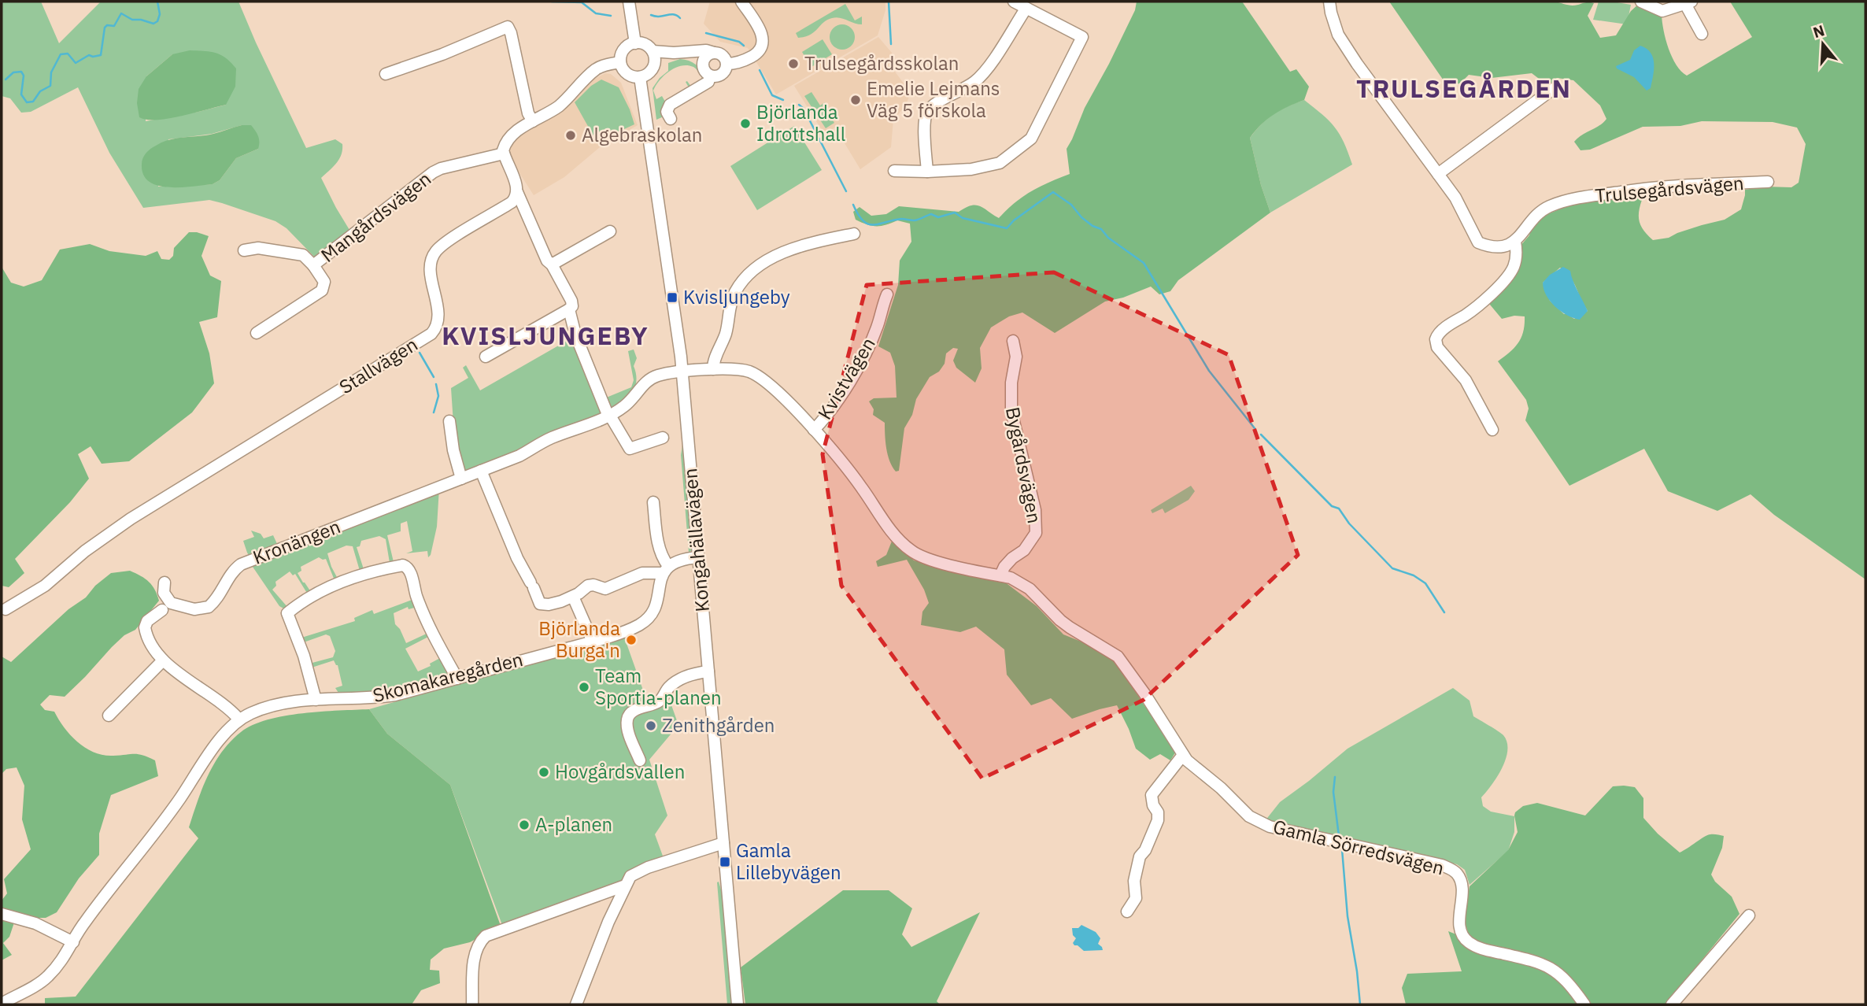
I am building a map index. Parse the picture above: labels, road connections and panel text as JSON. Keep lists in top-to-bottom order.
{
  "streets": {
    "street": [
      "Trulsegårdsvägen",
      "Mangårdsvägen",
      "Stallvägen",
      "Kvistvägen",
      "Bygårdsvägen",
      "Kongahällavägen",
      "Kronängen",
      "Skomakaregården",
      "Gamla Sörredsvägen"
    ]
  },
  "crossings": [
    ["Kvistvägen", "Gamla Sörredsvägen"],
    ["Bygårdsvägen", "Gamla Sörredsvägen"],
    ["Kongahällavägen", "Kronängen"],
    ["Kongahällavägen", "Gamla Sörredsvägen"],
    ["Kronängen", "Gamla Sörredsvägen"]
  ],
  "districts": ["TRULSEGÅRDEN", "KVISLJUNGEBY"],
  "places": {
    "other": [
      "Trulsegårdsskolan",
      "Emelie Lejmans Väg 5 förskola",
      "Björlanda Idrottshall",
      "Algebraskolan",
      "Björlanda Burga'n",
      "Team Sportia-planen",
      "Zenithgården",
      "Hovgårdsvallen",
      "A-planen"
    ],
    "transit": ["Kvisljungeby", "Gamla Lillebyvägen"]
  },
  "north": "top"
}
